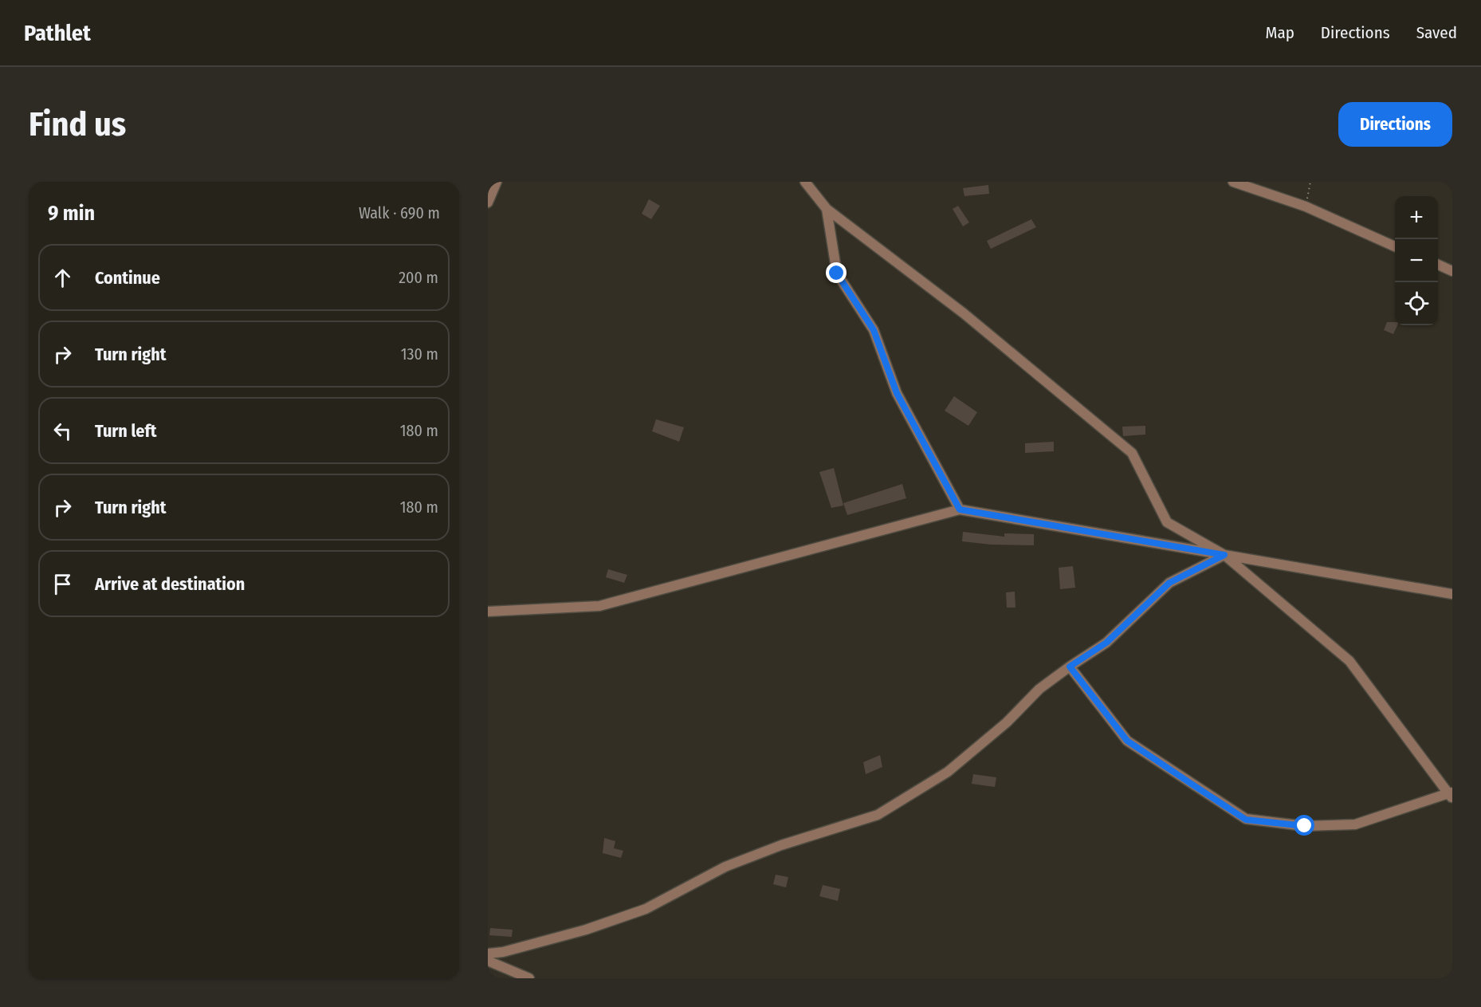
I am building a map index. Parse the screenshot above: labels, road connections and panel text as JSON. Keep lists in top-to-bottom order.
{
  "page": {
    "header": "Pathlet",
    "nav": ["Map", "Directions", "Saved"],
    "buttons": "Directions",
    "title": "Find us",
    "heading": ["9 min", "Walk · 690 m"],
    "map_buttons": ["+", "−"],
    "list": [
      ["Continue", "200 m"],
      ["Turn right", "130 m"],
      ["Turn left", "180 m"],
      ["Turn right", "180 m"],
      "Arrive at destination"
    ]
  }
}
